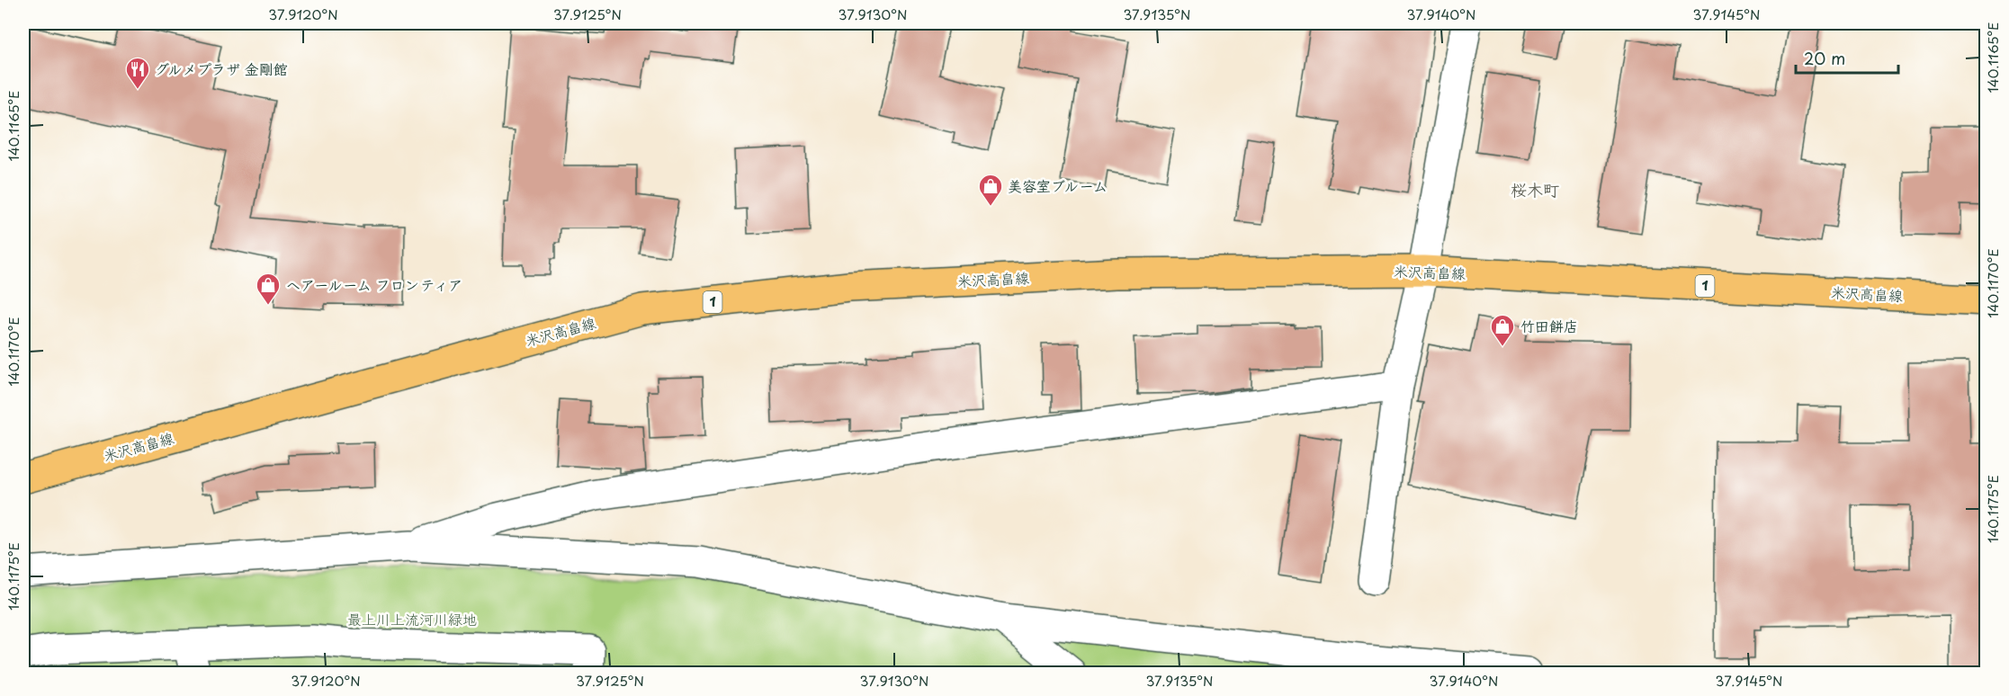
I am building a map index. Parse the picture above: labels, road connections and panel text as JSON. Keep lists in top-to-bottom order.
{
  "streets": {
    "main road": ["米沢高畠線", "1"]
  },
  "districts": ["桜木町"],
  "parks": ["最上川上流河川緑地"],
  "places": {
    "restaurant": ["グルメプラザ 金剛館"],
    "shop": ["美容室ブルーム", "ヘアールーム フロンティア", "竹田餅店"]
  },
  "scale_bar": "20 m",
  "coordinates": [
    "37.9120°N",
    "37.9125°N",
    "37.9130°N",
    "37.9135°N",
    "37.9140°N",
    "37.9145°N",
    "140.1165°E",
    "140.1170°E",
    "140.1175°E"
  ]
}
